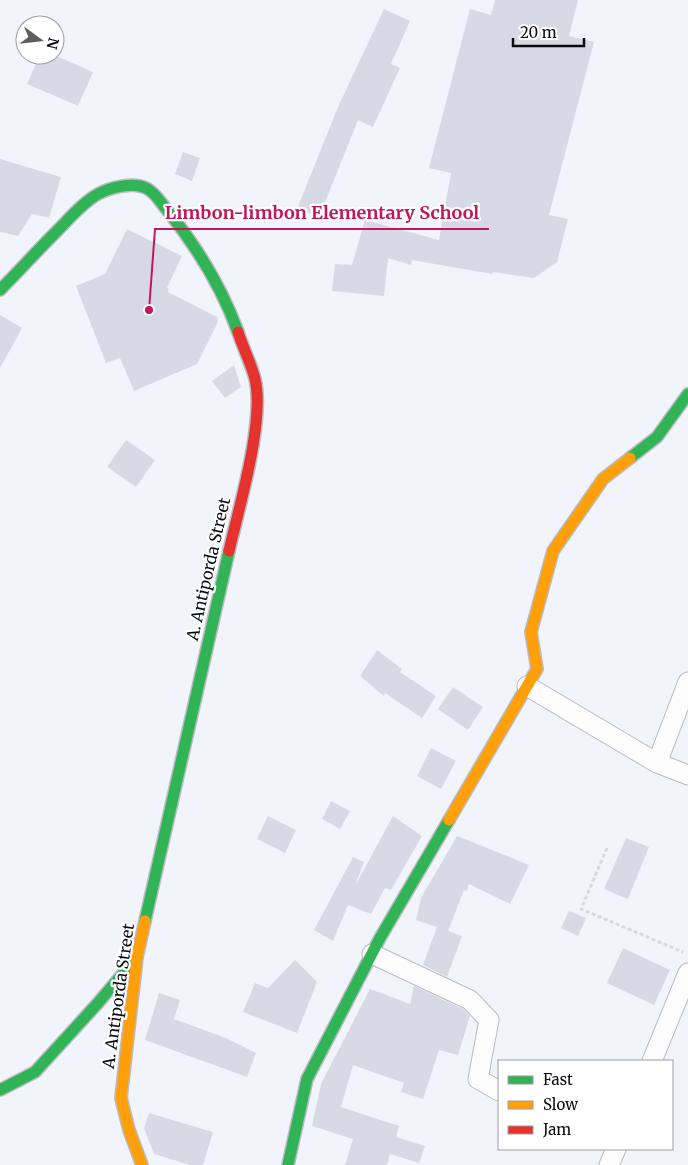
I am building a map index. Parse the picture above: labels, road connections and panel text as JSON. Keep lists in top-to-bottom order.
{
  "streets": {
    "street": ["A. Antiporda Street"]
  },
  "places": ["Limbon-limbon Elementary School"],
  "legend": ["Fast", "Slow", "Jam"],
  "scale_bar": "20 m",
  "north": "right"
}
